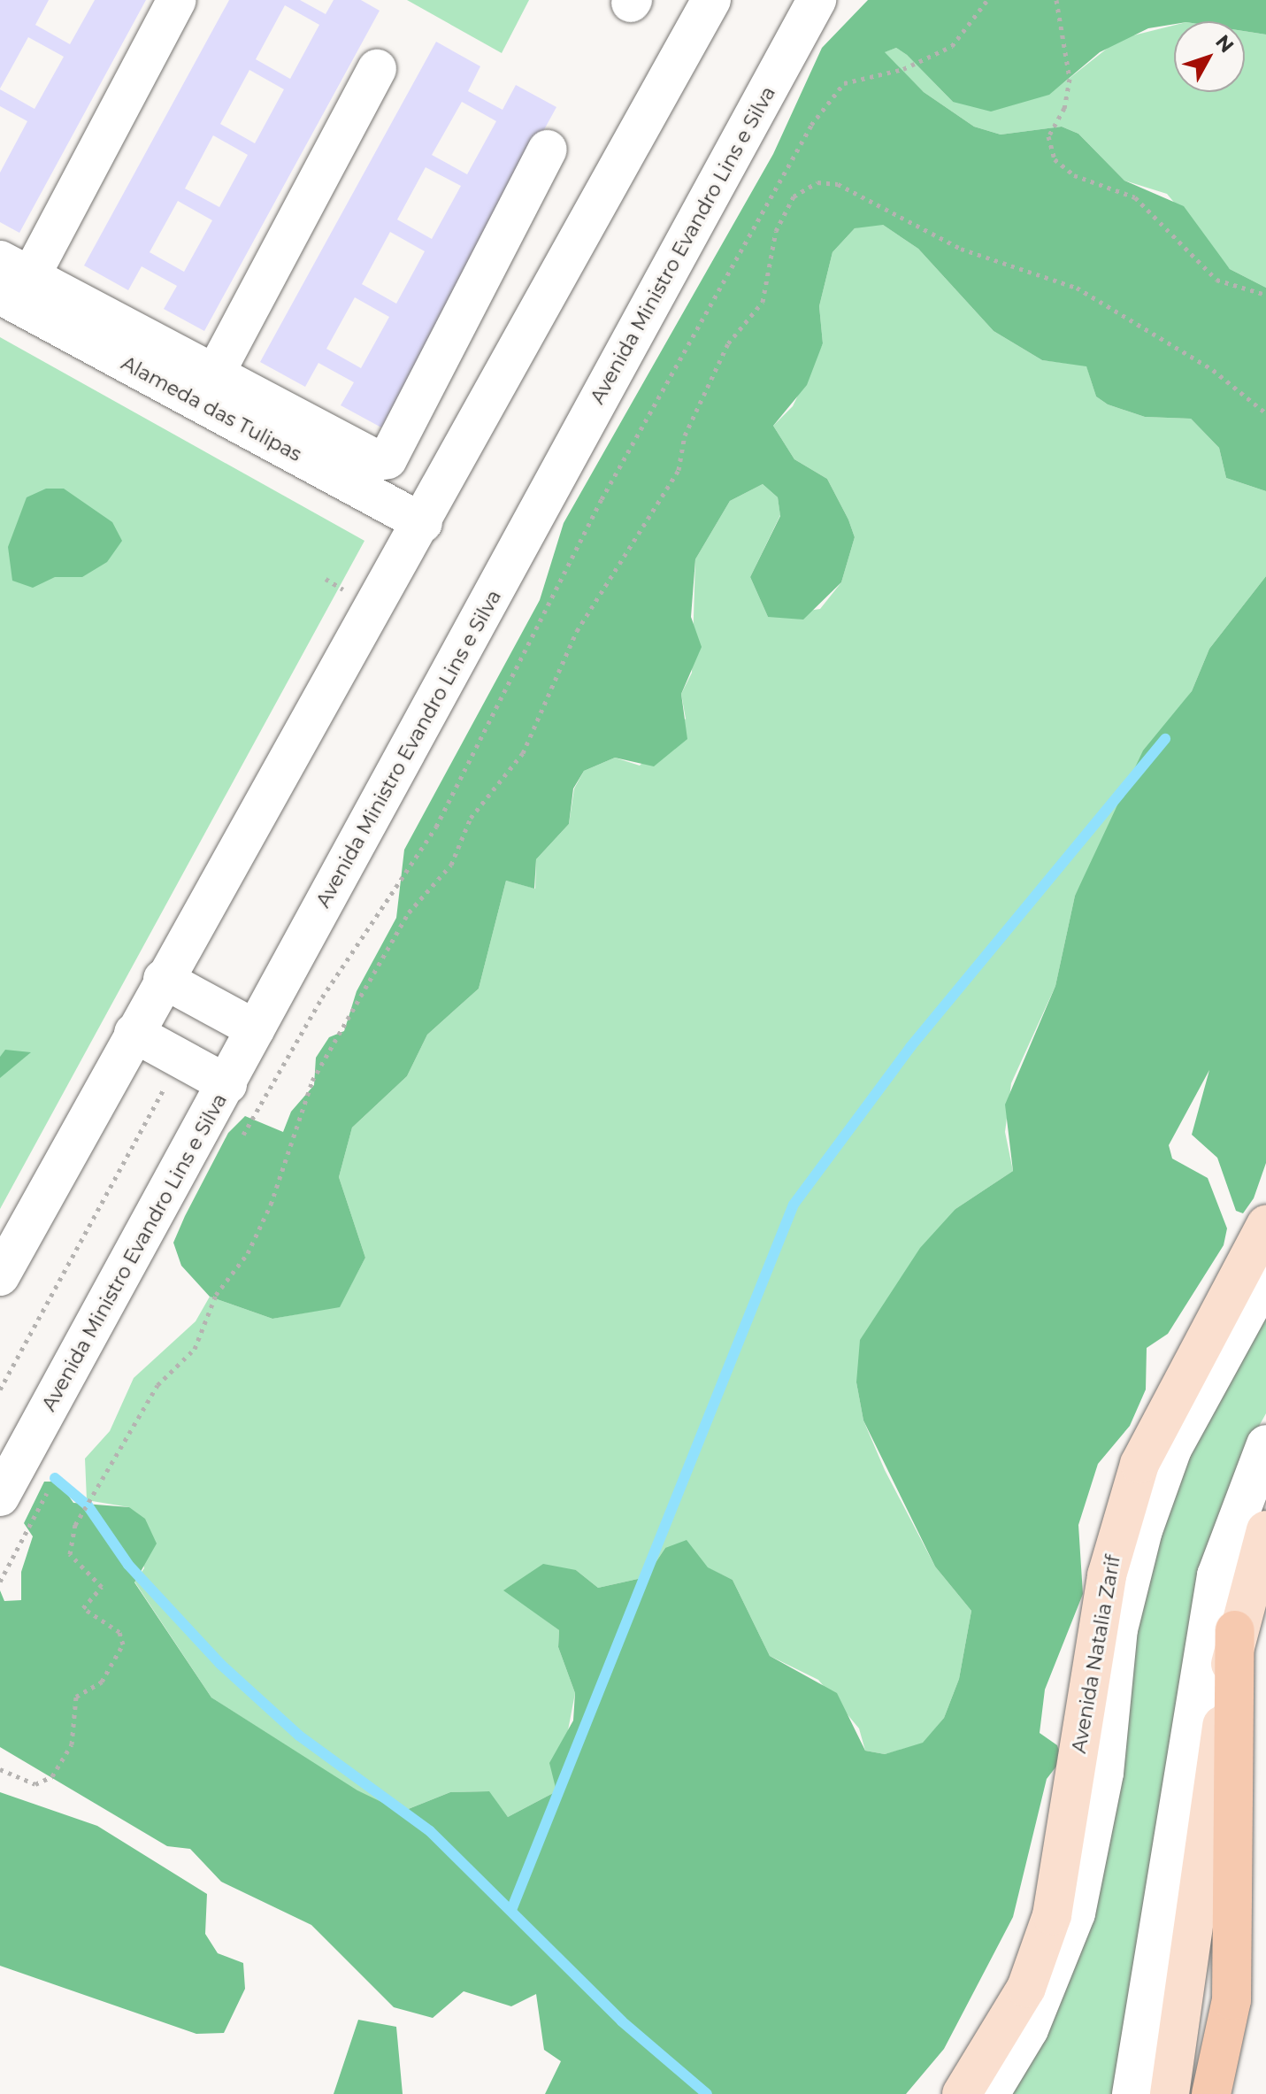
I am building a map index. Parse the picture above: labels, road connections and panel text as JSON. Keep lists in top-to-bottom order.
{
  "streets": {
    "main road": ["Avenida Natalia Zarif"],
    "street": ["Avenida Ministro Evandro Lins e Silva", "Alameda das Tulipas"]
  },
  "north": "top right"
}
